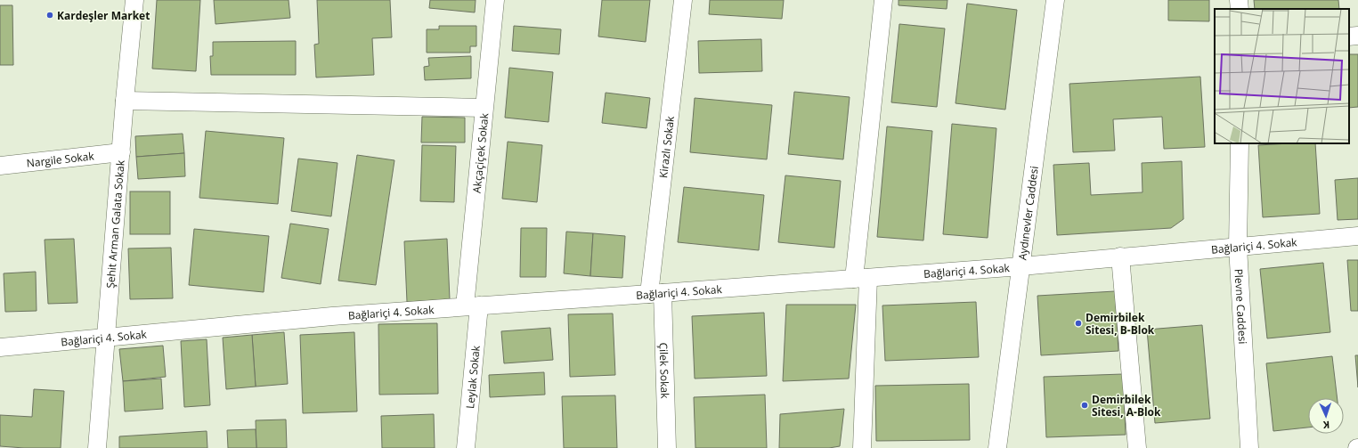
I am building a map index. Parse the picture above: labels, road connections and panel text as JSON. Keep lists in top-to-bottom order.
{
  "streets": {
    "street": [
      "Kirazlı Sokak",
      "Akçaçiçek Sokak",
      "Nargile Sokak",
      "Aydınevler Caddesi",
      "Şehit Arman Galata Sokak",
      "Bağlariçi 4. Sokak",
      "Plevne Caddesi",
      "Çilek Sokak",
      "Leylak Sokak"
    ]
  },
  "crossings": [
    ["Kirazlı Sokak", "Bağlariçi 4. Sokak"],
    ["Kirazlı Sokak", "Çilek Sokak"],
    ["Akçaçiçek Sokak", "Bağlariçi 4. Sokak"],
    ["Akçaçiçek Sokak", "Leylak Sokak"],
    ["Nargile Sokak", "Şehit Arman Galata Sokak"],
    ["Aydınevler Caddesi", "Bağlariçi 4. Sokak"],
    ["Şehit Arman Galata Sokak", "Bağlariçi 4. Sokak"],
    ["Bağlariçi 4. Sokak", "Plevne Caddesi"],
    ["Bağlariçi 4. Sokak", "Çilek Sokak"],
    ["Bağlariçi 4. Sokak", "Leylak Sokak"]
  ],
  "places": ["Kardeşler Market", "Demirbilek Sitesi, B-Blok", "Demirbilek Sitesi, A-Blok"],
  "north": "bottom"
}
